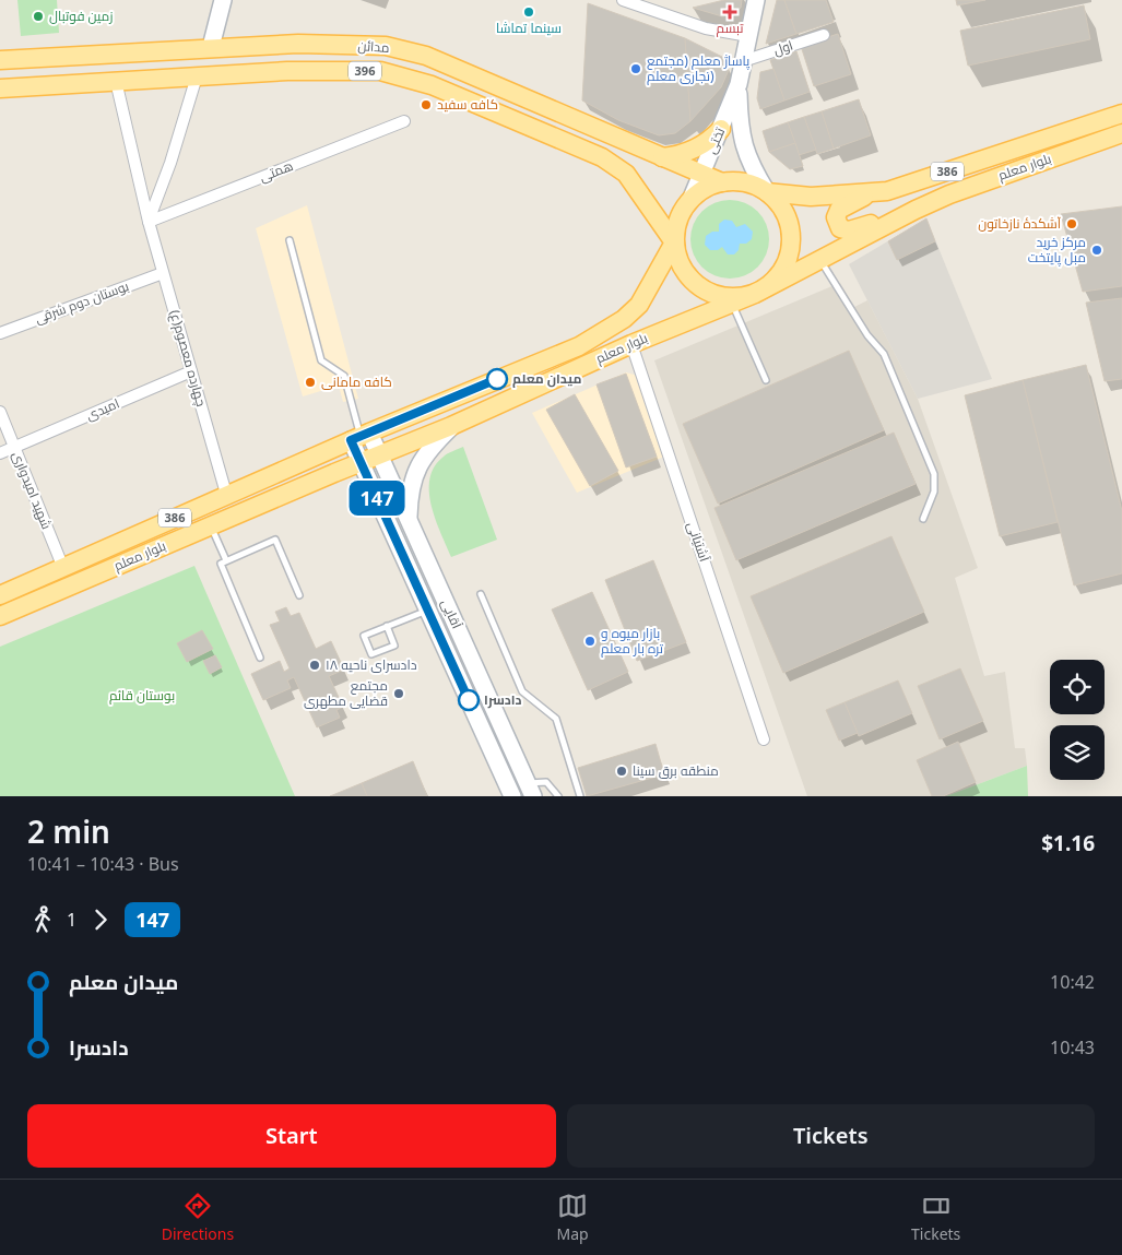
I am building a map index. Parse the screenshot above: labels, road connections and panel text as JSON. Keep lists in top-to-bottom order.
{
  "streets": {
    "main road": [
      "مدائن",
      "396",
      "تختی",
      "بلوار معلم",
      "386",
      "آقایی"
    ],
    "street": [
      "اول",
      "همتی",
      "بوستان دوم شرقی",
      "چهارده معصوم(ع)",
      "امیدی",
      "شهيد امیدواری",
      "آشتیانی"
    ]
  },
  "crossings": [
    ["مدائن", "تختی"],
    ["مدائن", "بلوار معلم"],
    ["مدائن", "چهارده معصوم(ع)"],
    ["اول", "تختی"],
    ["تختی", "بلوار معلم"],
    ["بلوار معلم", "چهارده معصوم(ع)"],
    ["بلوار معلم", "شهيد امیدواری"],
    ["بلوار معلم", "آشتیانی"],
    ["بلوار معلم", "آقایی"],
    ["همتی", "چهارده معصوم(ع)"],
    ["بوستان دوم شرقی", "چهارده معصوم(ع)"],
    ["چهارده معصوم(ع)", "امیدی"],
    ["امیدی", "شهيد امیدواری"]
  ],
  "parks": ["بوستان قائم"],
  "places": {
    "other": [
      "سینما تماشا",
      "زمین فوتبال",
      "پاساژ معلم (مجتمع تجاری معلم)",
      "کافه سفید",
      "آشکدهٔ نازخاتون",
      "مرکز خرید مبل پایتخت",
      "میدان معلم",
      "کافه مامانی",
      "بازار میوه و تره بار معلم",
      "دادسرای ناحیه ۱۸",
      "مجتمع قضایی مطهری",
      "دادسرا",
      "منطقه برق سینا"
    ],
    "health": ["تبسم"]
  },
  "lines": ["bus line 147"],
  "page": {
    "on_map": "147",
    "heading": ["2 min", "10:41 – 10:43 · Bus", "$1.16"],
    "legs": ["1", "147"],
    "list": [
      {
        "name": "میدان معلم",
        "value": "10:42"
      },
      {
        "name": "دادسرا",
        "value": "10:43"
      }
    ],
    "buttons": ["Start", "Tickets"],
    "tabs": ["Directions", "Map", "Tickets"]
  }
}
